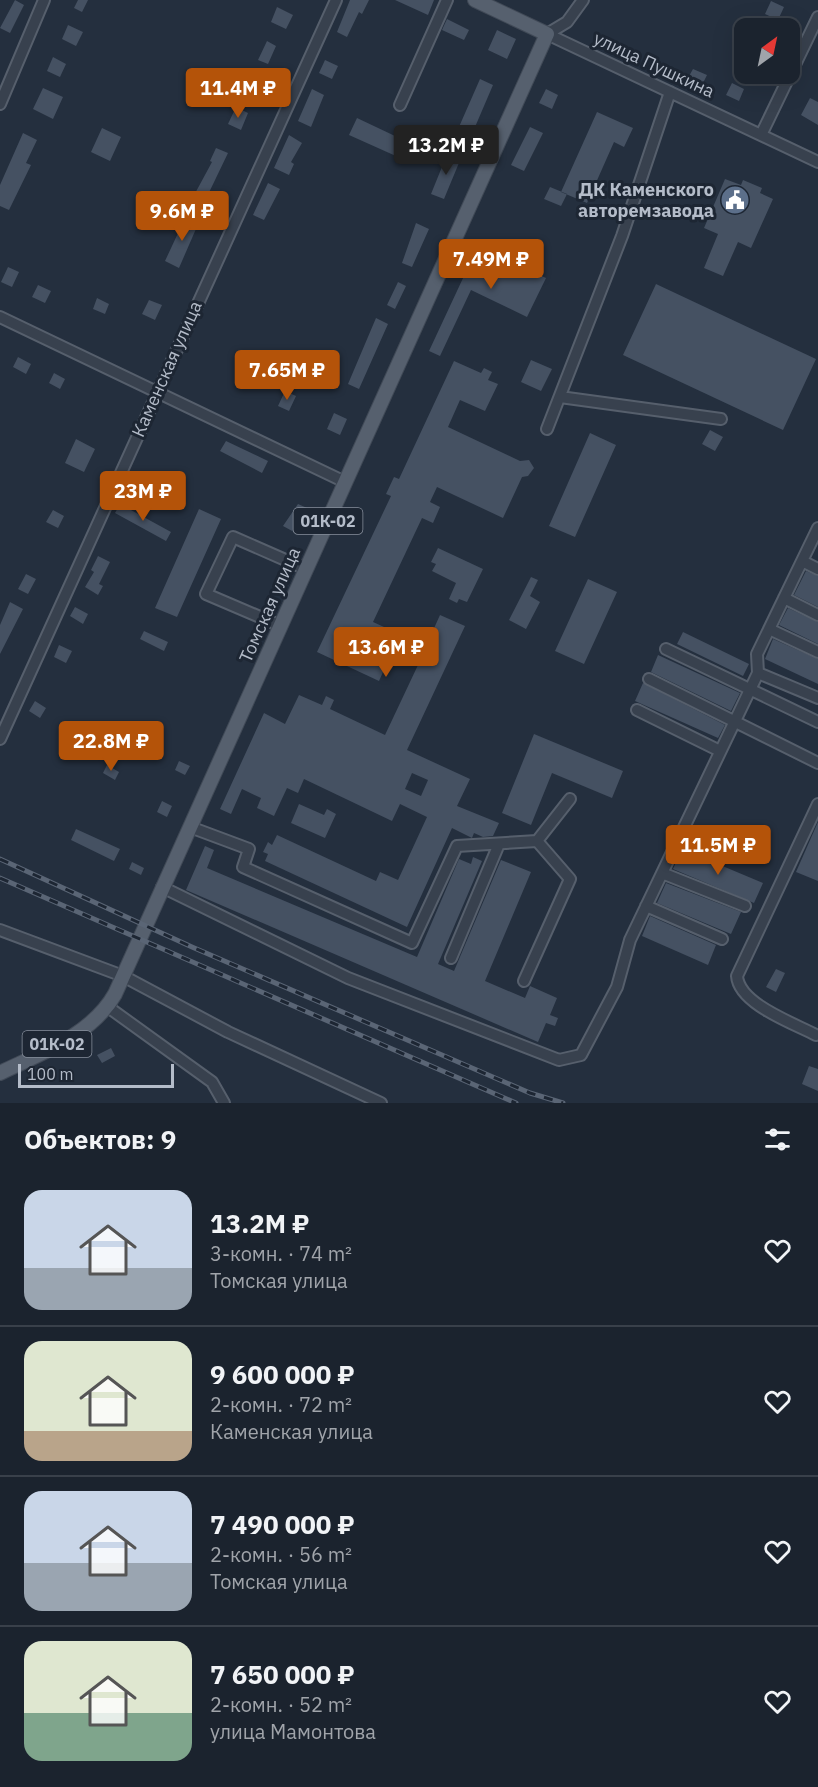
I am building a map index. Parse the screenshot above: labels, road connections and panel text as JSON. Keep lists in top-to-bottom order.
{
  "streets": {
    "main road": ["улица Пушкина", "01К-02", "Томская улица"],
    "street": ["Каменская улица"]
  },
  "crossings": [
    ["улица Пушкина", "Томская улица"],
    ["01К-02", "Томская улица"]
  ],
  "places": {
    "public building": ["ДК Каменского авторемзавода"]
  },
  "scale_bar": "100 m",
  "north": "top right",
  "page": {
    "price": [
      "11.4M ₽",
      "13.2M ₽",
      "9.6M ₽",
      "7.49M ₽",
      "7.65M ₽",
      "23M ₽",
      "13.6M ₽",
      "22.8M ₽",
      "11.5M ₽"
    ],
    "scale": "100 m",
    "heading": "Объектов: 9",
    "list": [
      {
        "name": "13.2M ₽",
        "note": "3-комн. · 74 m² · Томская улица"
      },
      {
        "name": "9 600 000 ₽",
        "note": "2-комн. · 72 m² · Каменская улица"
      },
      {
        "name": "7 490 000 ₽",
        "note": "2-комн. · 56 m² · Томская улица"
      },
      {
        "name": "7 650 000 ₽",
        "note": "2-комн. · 52 m² · улица Мамонтова"
      }
    ]
  }
}
